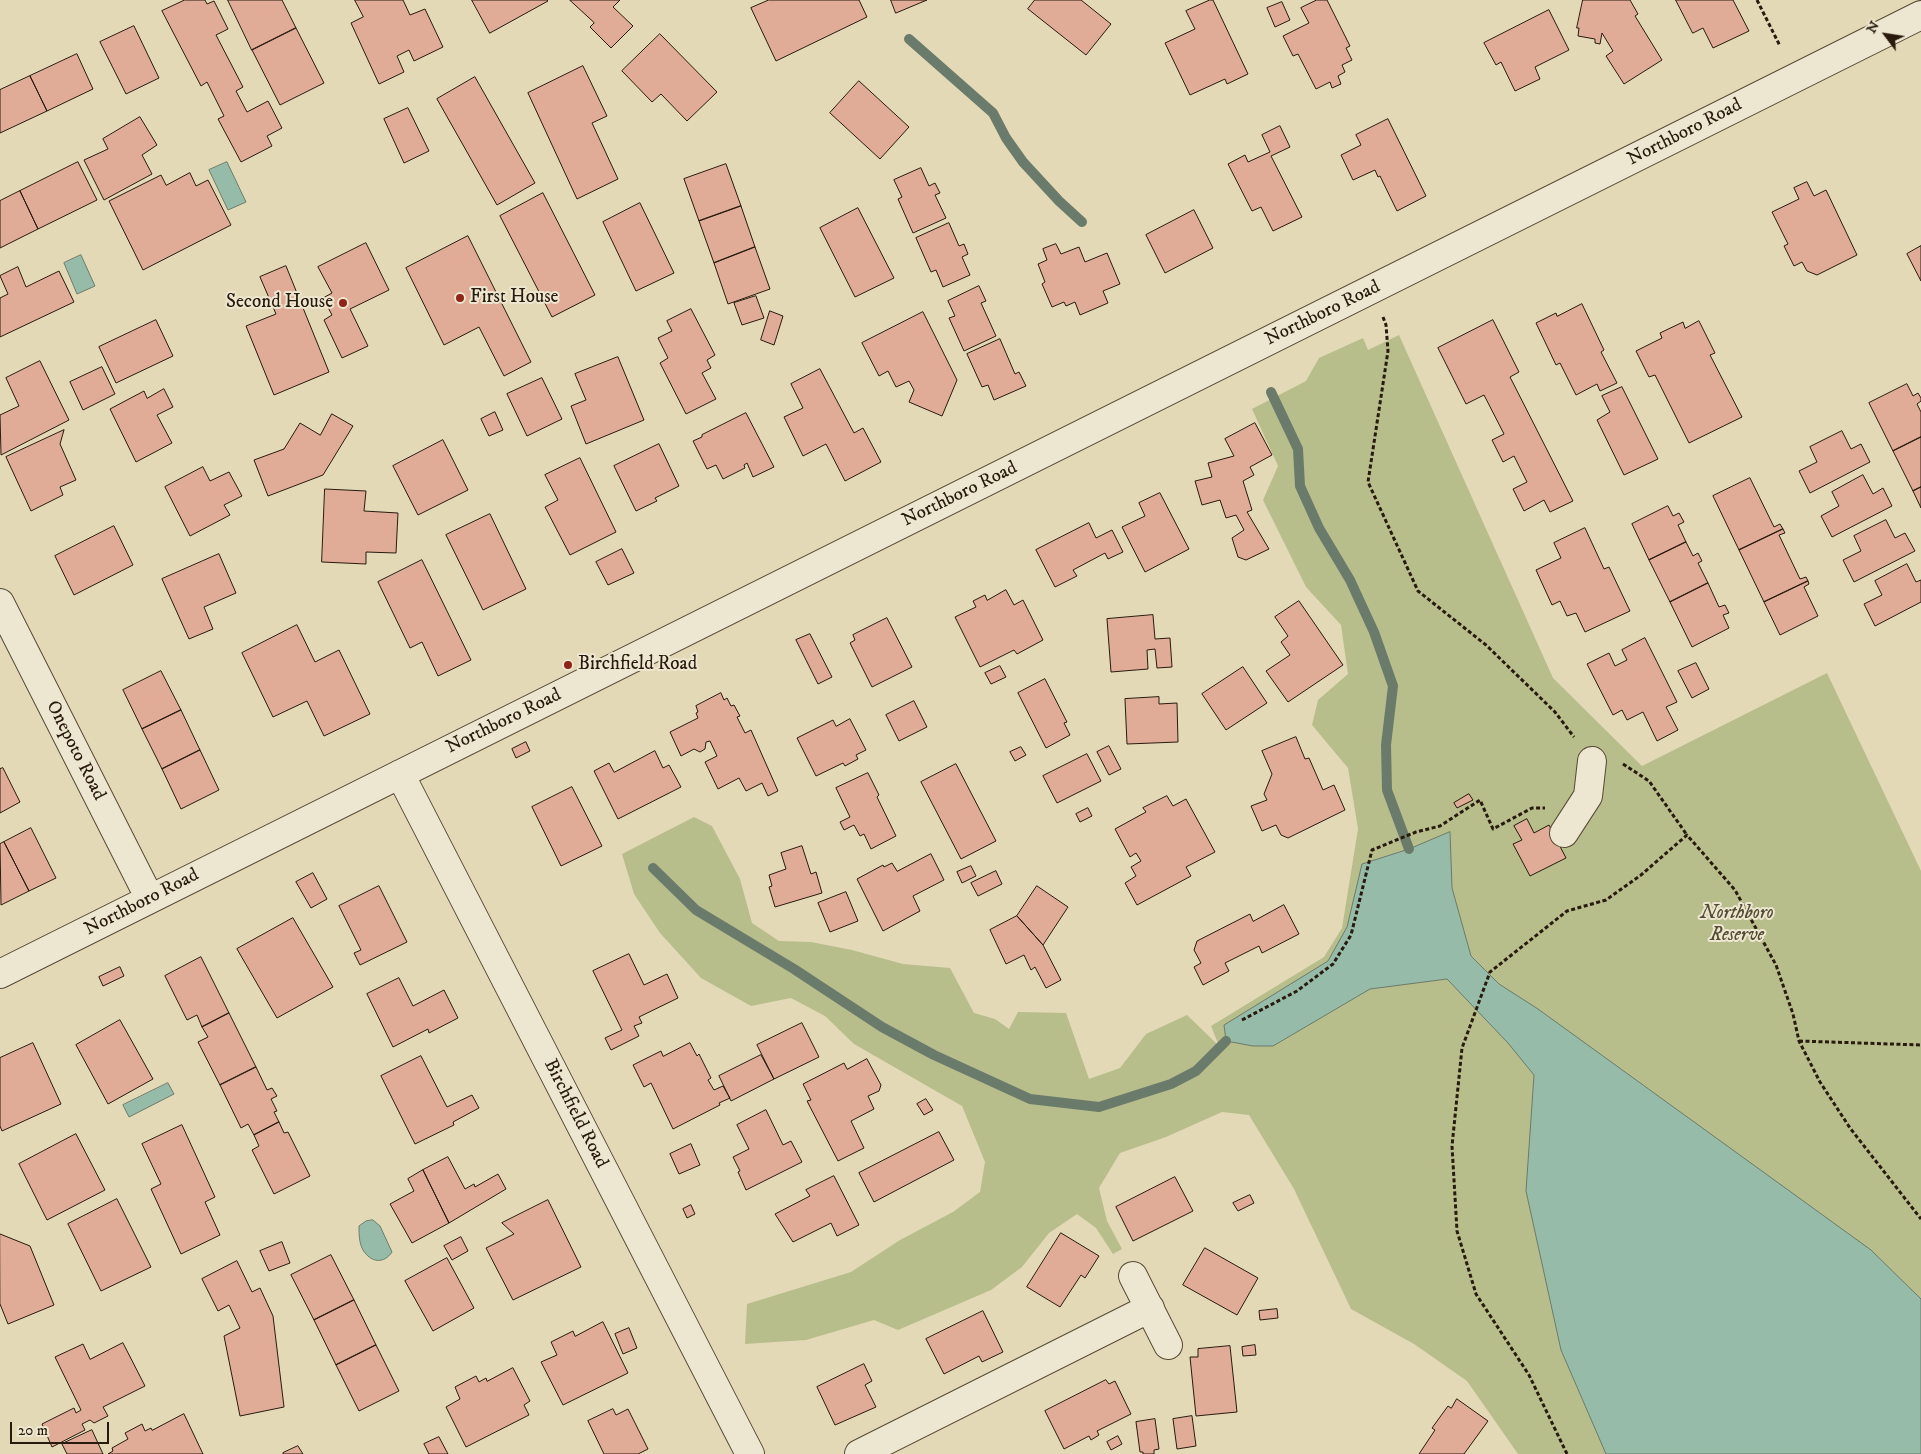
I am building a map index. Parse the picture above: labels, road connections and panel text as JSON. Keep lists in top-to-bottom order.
{
  "streets": {
    "street": ["Northboro Road", "Onepoto Road", "Birchfield Road"]
  },
  "crossings": [
    ["Northboro Road", "Onepoto Road"],
    ["Northboro Road", "Birchfield Road"]
  ],
  "parks": ["Northboro Reserve"],
  "places": ["First House", "Second House", "Birchfield Road"],
  "scale_bar": "20 m",
  "north": "top left"
}
